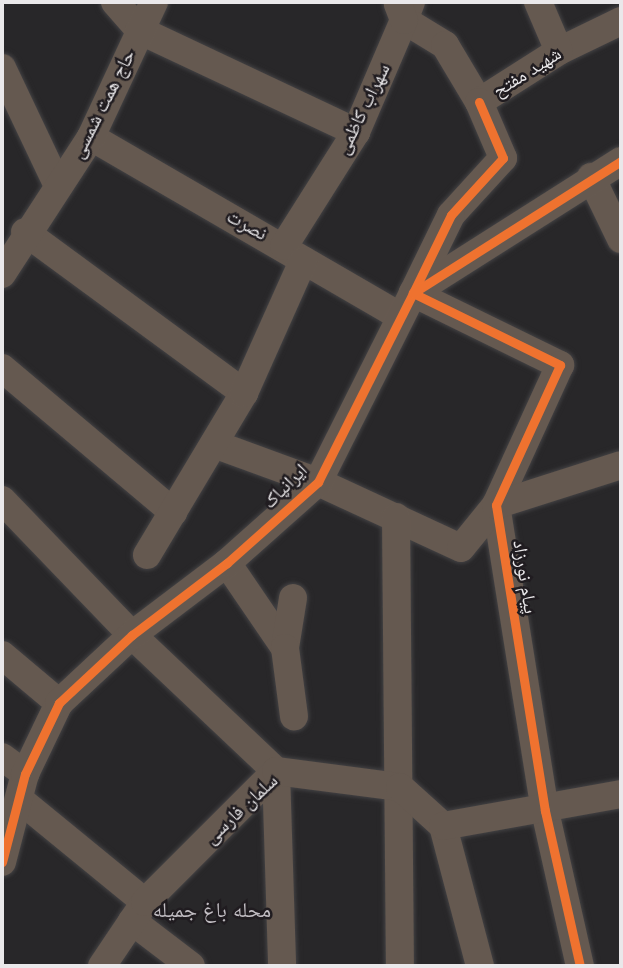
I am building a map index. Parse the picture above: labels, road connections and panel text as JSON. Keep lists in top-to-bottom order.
{
  "streets": {
    "street": [
      "شهید مفتح",
      "حاج همت شمسی",
      "سهراب کاظمی",
      "نصرت",
      "ایرانپاک",
      "پیام نورزاد",
      "سلمان فارسی"
    ]
  },
  "crossings": [
    ["شهید مفتح", "سهراب کاظمی"],
    ["شهید مفتح", "ایرانپاک"],
    ["حاج همت شمسی", "نصرت"],
    ["سهراب کاظمی", "نصرت"],
    ["نصرت", "ایرانپاک"]
  ],
  "districts": ["محله باغ‌ جمیله"]
}
